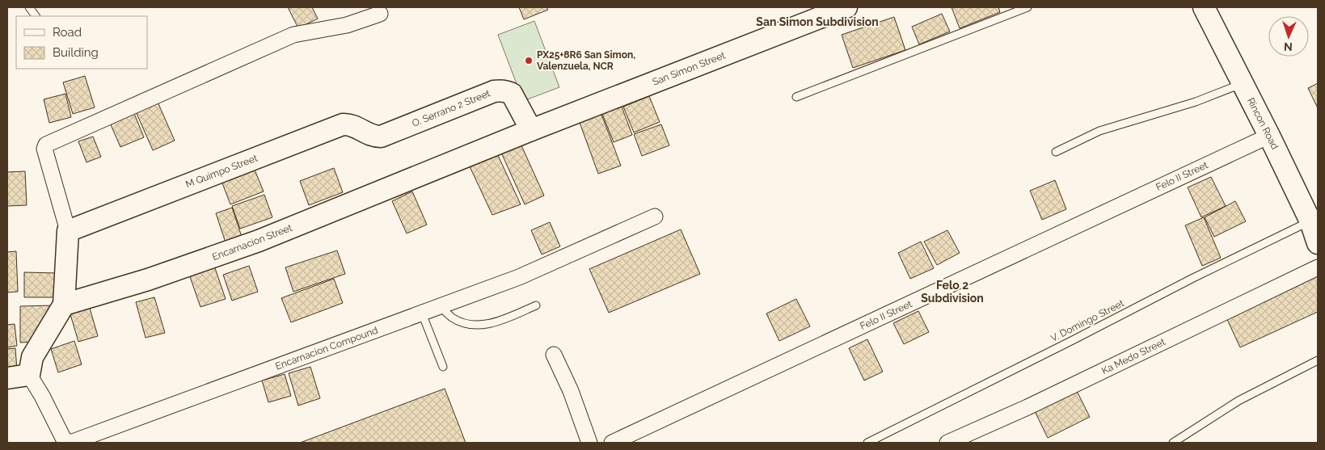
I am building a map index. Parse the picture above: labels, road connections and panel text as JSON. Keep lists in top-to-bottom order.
{
  "streets": {
    "street": [
      "San Simon Street",
      "O. Serrano 2 Street",
      "Rincon Road",
      "M Quimpo Street",
      "Felo II Street",
      "Encarnacion Street",
      "Encarnacion Compound",
      "Ka Medo Street"
    ],
    "lane": ["V. Domingo Street"]
  },
  "crossings": [
    ["San Simon Street", "O. Serrano 2 Street"],
    ["San Simon Street", "Encarnacion Street"],
    ["O. Serrano 2 Street", "M Quimpo Street"],
    ["O. Serrano 2 Street", "Encarnacion Street"],
    ["Rincon Road", "Felo II Street"],
    ["Rincon Road", "V. Domingo Street"]
  ],
  "districts": ["San Simon Subdivision", "Felo 2 Subdivision"],
  "places": ["PX25+8R6 San Simon, Valenzuela, NCR"],
  "legend": ["Road", "Building"],
  "north": "bottom"
}
